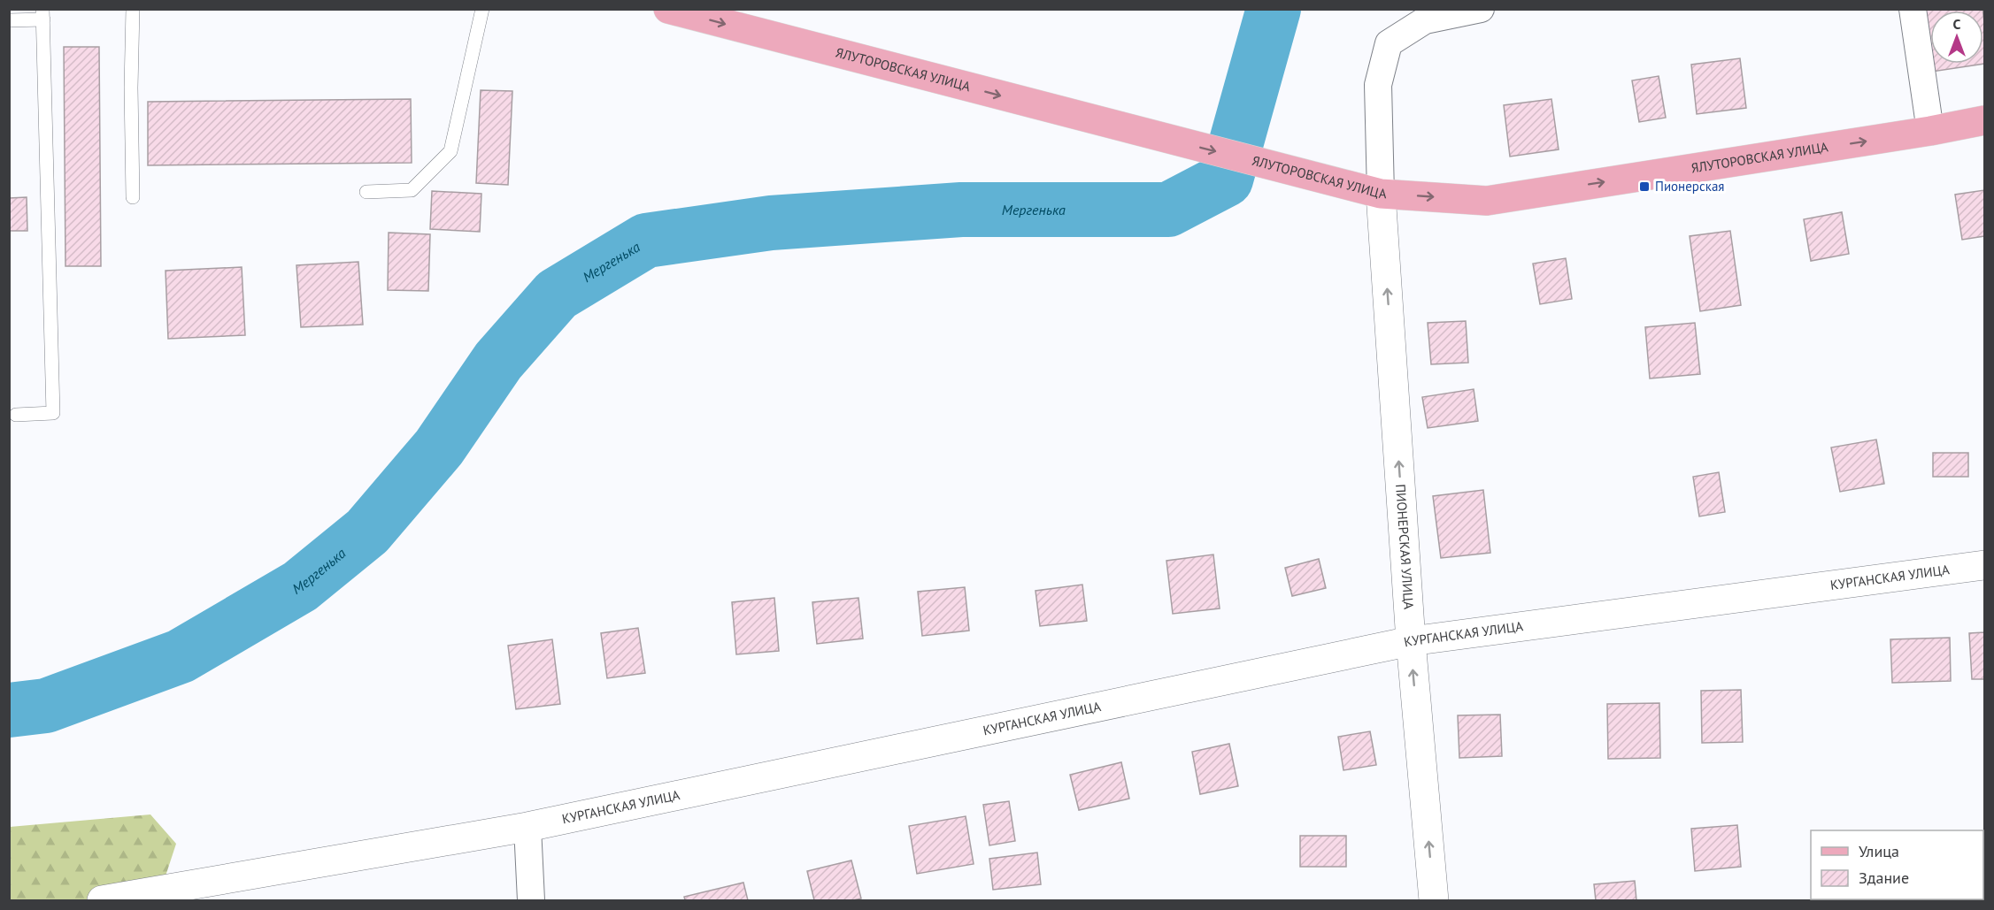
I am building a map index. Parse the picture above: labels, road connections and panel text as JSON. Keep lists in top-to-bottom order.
{
  "streets": {
    "main road": ["ЯЛУТОРОВСКАЯ УЛИЦА", "ПИОНЕРСКАЯ УЛИЦА", "КУРГАНСКАЯ УЛИЦА"]
  },
  "crossings": [
    ["ЯЛУТОРОВСКАЯ УЛИЦА", "ПИОНЕРСКАЯ УЛИЦА"],
    ["ПИОНЕРСКАЯ УЛИЦА", "КУРГАНСКАЯ УЛИЦА"]
  ],
  "one_way": ["ЯЛУТОРОВСКАЯ УЛИЦА", "ПИОНЕРСКАЯ УЛИЦА"],
  "water": ["Мергенька"],
  "places": {
    "transit": ["Пионерская"]
  },
  "legend": ["Улица", "Здание"],
  "north": "top"
}
